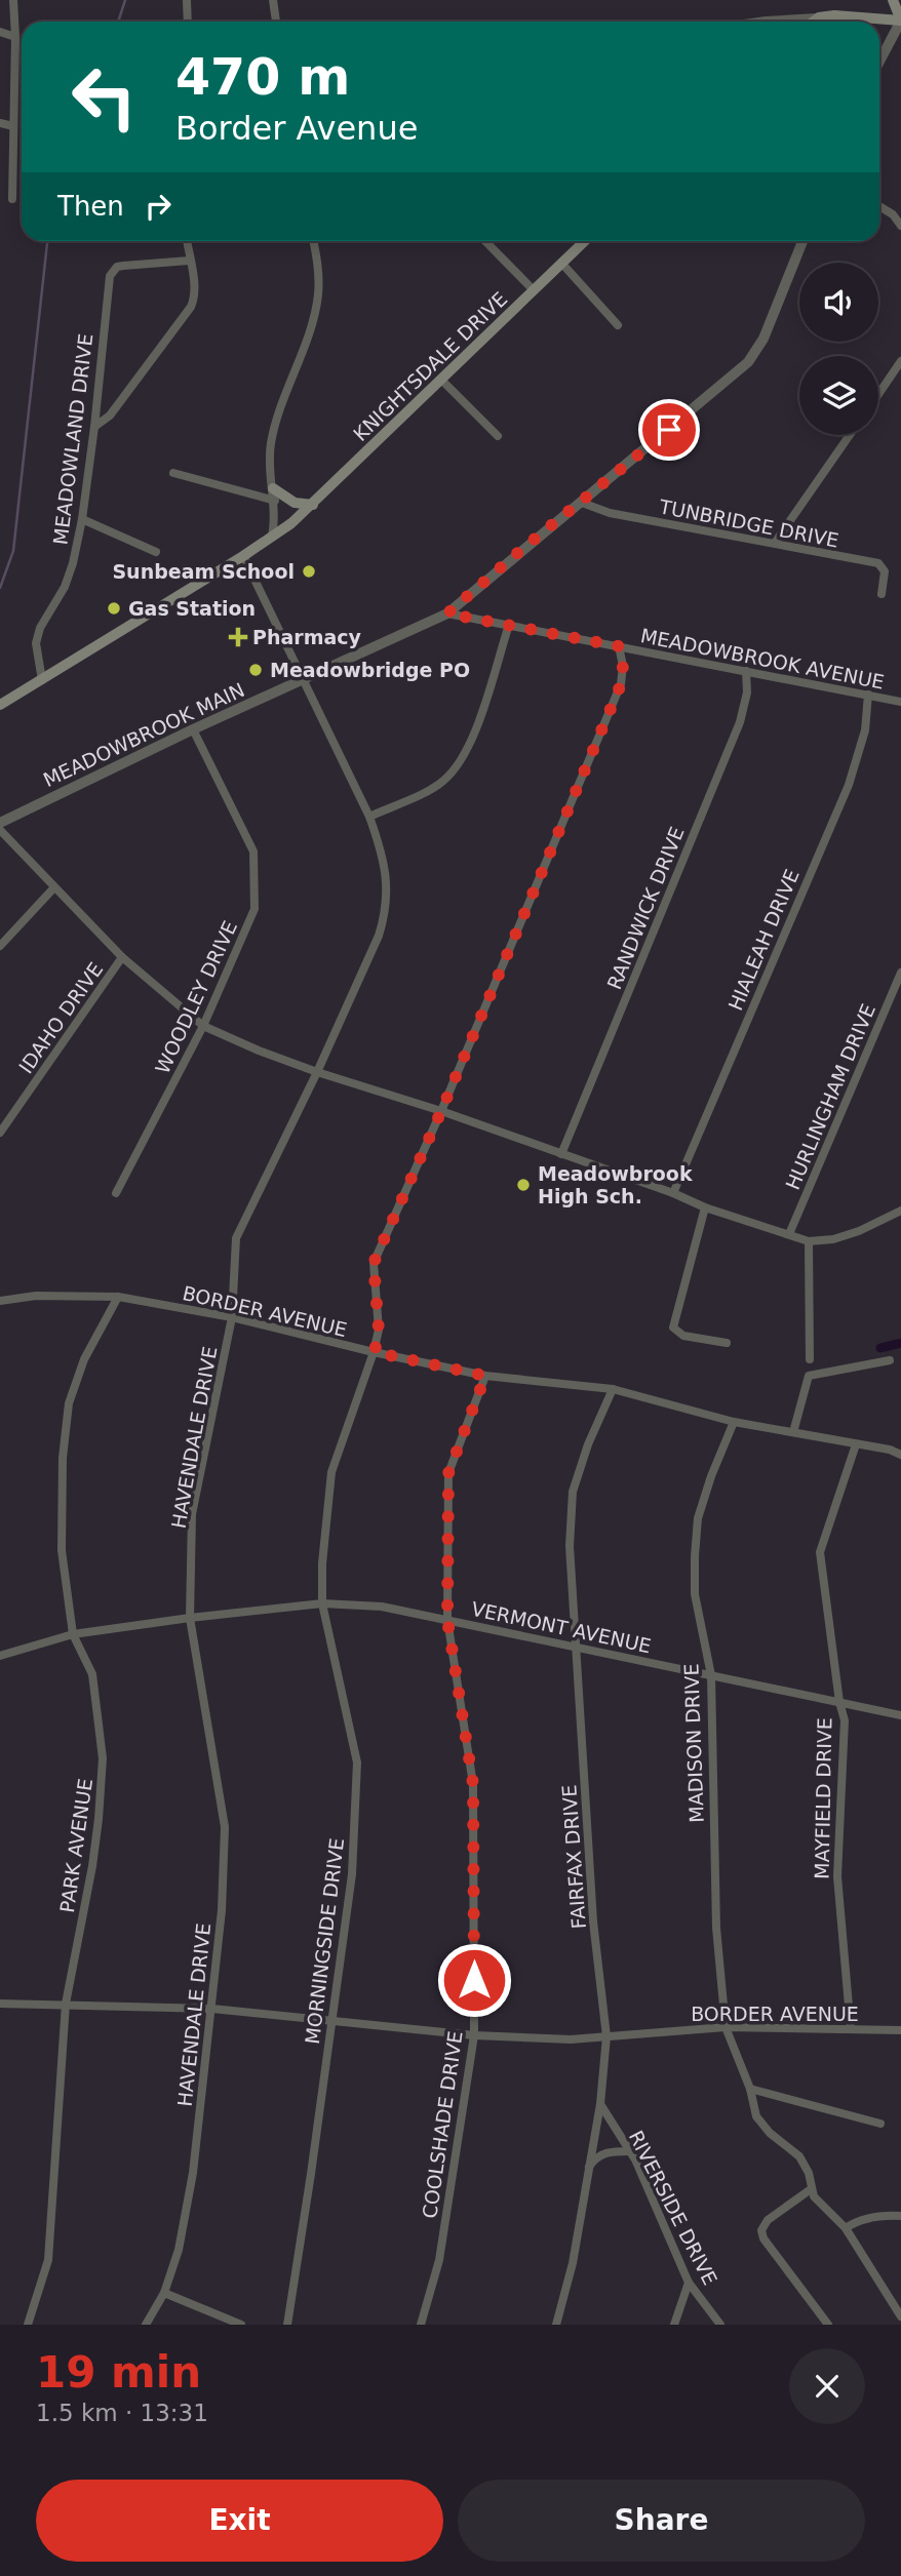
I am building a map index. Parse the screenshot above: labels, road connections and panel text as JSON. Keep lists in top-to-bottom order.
{
  "streets": {
    "main road": ["KNIGHTSDALE DRIVE"],
    "street": [
      "MEADOWLAND DRIVE",
      "TUNBRIDGE DRIVE",
      "MEADOWBROOK AVENUE",
      "MEADOWBROOK MAIN",
      "RANDWICK DRIVE",
      "HIALEAH DRIVE",
      "WOODLEY DRIVE",
      "IDAHO DRIVE",
      "HURLINGHAM DRIVE",
      "BORDER AVENUE",
      "HAVENDALE DRIVE",
      "VERMONT AVENUE",
      "MADISON DRIVE",
      "MAYFIELD DRIVE",
      "PARK AVENUE",
      "FAIRFAX DRIVE",
      "MORNINGSIDE DRIVE",
      "COOLSHADE DRIVE",
      "RIVERSIDE DRIVE"
    ]
  },
  "crossings": [
    ["KNIGHTSDALE DRIVE", "MEADOWLAND DRIVE"],
    ["KNIGHTSDALE DRIVE", "HAVENDALE DRIVE"],
    ["TUNBRIDGE DRIVE", "MEADOWBROOK MAIN"],
    ["MEADOWBROOK AVENUE", "MEADOWBROOK MAIN"],
    ["MEADOWBROOK AVENUE", "RANDWICK DRIVE"],
    ["MEADOWBROOK AVENUE", "HIALEAH DRIVE"],
    ["MEADOWBROOK AVENUE", "MORNINGSIDE DRIVE"],
    ["MEADOWBROOK MAIN", "WOODLEY DRIVE"],
    ["MEADOWBROOK MAIN", "HAVENDALE DRIVE"],
    ["BORDER AVENUE", "HAVENDALE DRIVE"],
    ["BORDER AVENUE", "MADISON DRIVE"],
    ["BORDER AVENUE", "MAYFIELD DRIVE"],
    ["BORDER AVENUE", "PARK AVENUE"],
    ["BORDER AVENUE", "FAIRFAX DRIVE"],
    ["BORDER AVENUE", "MORNINGSIDE DRIVE"],
    ["BORDER AVENUE", "COOLSHADE DRIVE"],
    ["HAVENDALE DRIVE", "VERMONT AVENUE"],
    ["VERMONT AVENUE", "MADISON DRIVE"],
    ["VERMONT AVENUE", "MAYFIELD DRIVE"],
    ["VERMONT AVENUE", "PARK AVENUE"],
    ["VERMONT AVENUE", "FAIRFAX DRIVE"],
    ["VERMONT AVENUE", "MORNINGSIDE DRIVE"],
    ["VERMONT AVENUE", "COOLSHADE DRIVE"],
    ["FAIRFAX DRIVE", "RIVERSIDE DRIVE"]
  ],
  "places": {
    "other": [
      "Sunbeam School",
      "Gas Station",
      "Meadowbridge PO",
      "Meadowbrook High Sch."
    ],
    "health": ["Pharmacy"]
  },
  "page": {
    "turn": ["470 m", "Border Avenue"],
    "then": "Then",
    "heading": ["19 min", "1.5 km · 13:31"],
    "buttons": ["Exit", "Share"]
  }
}
